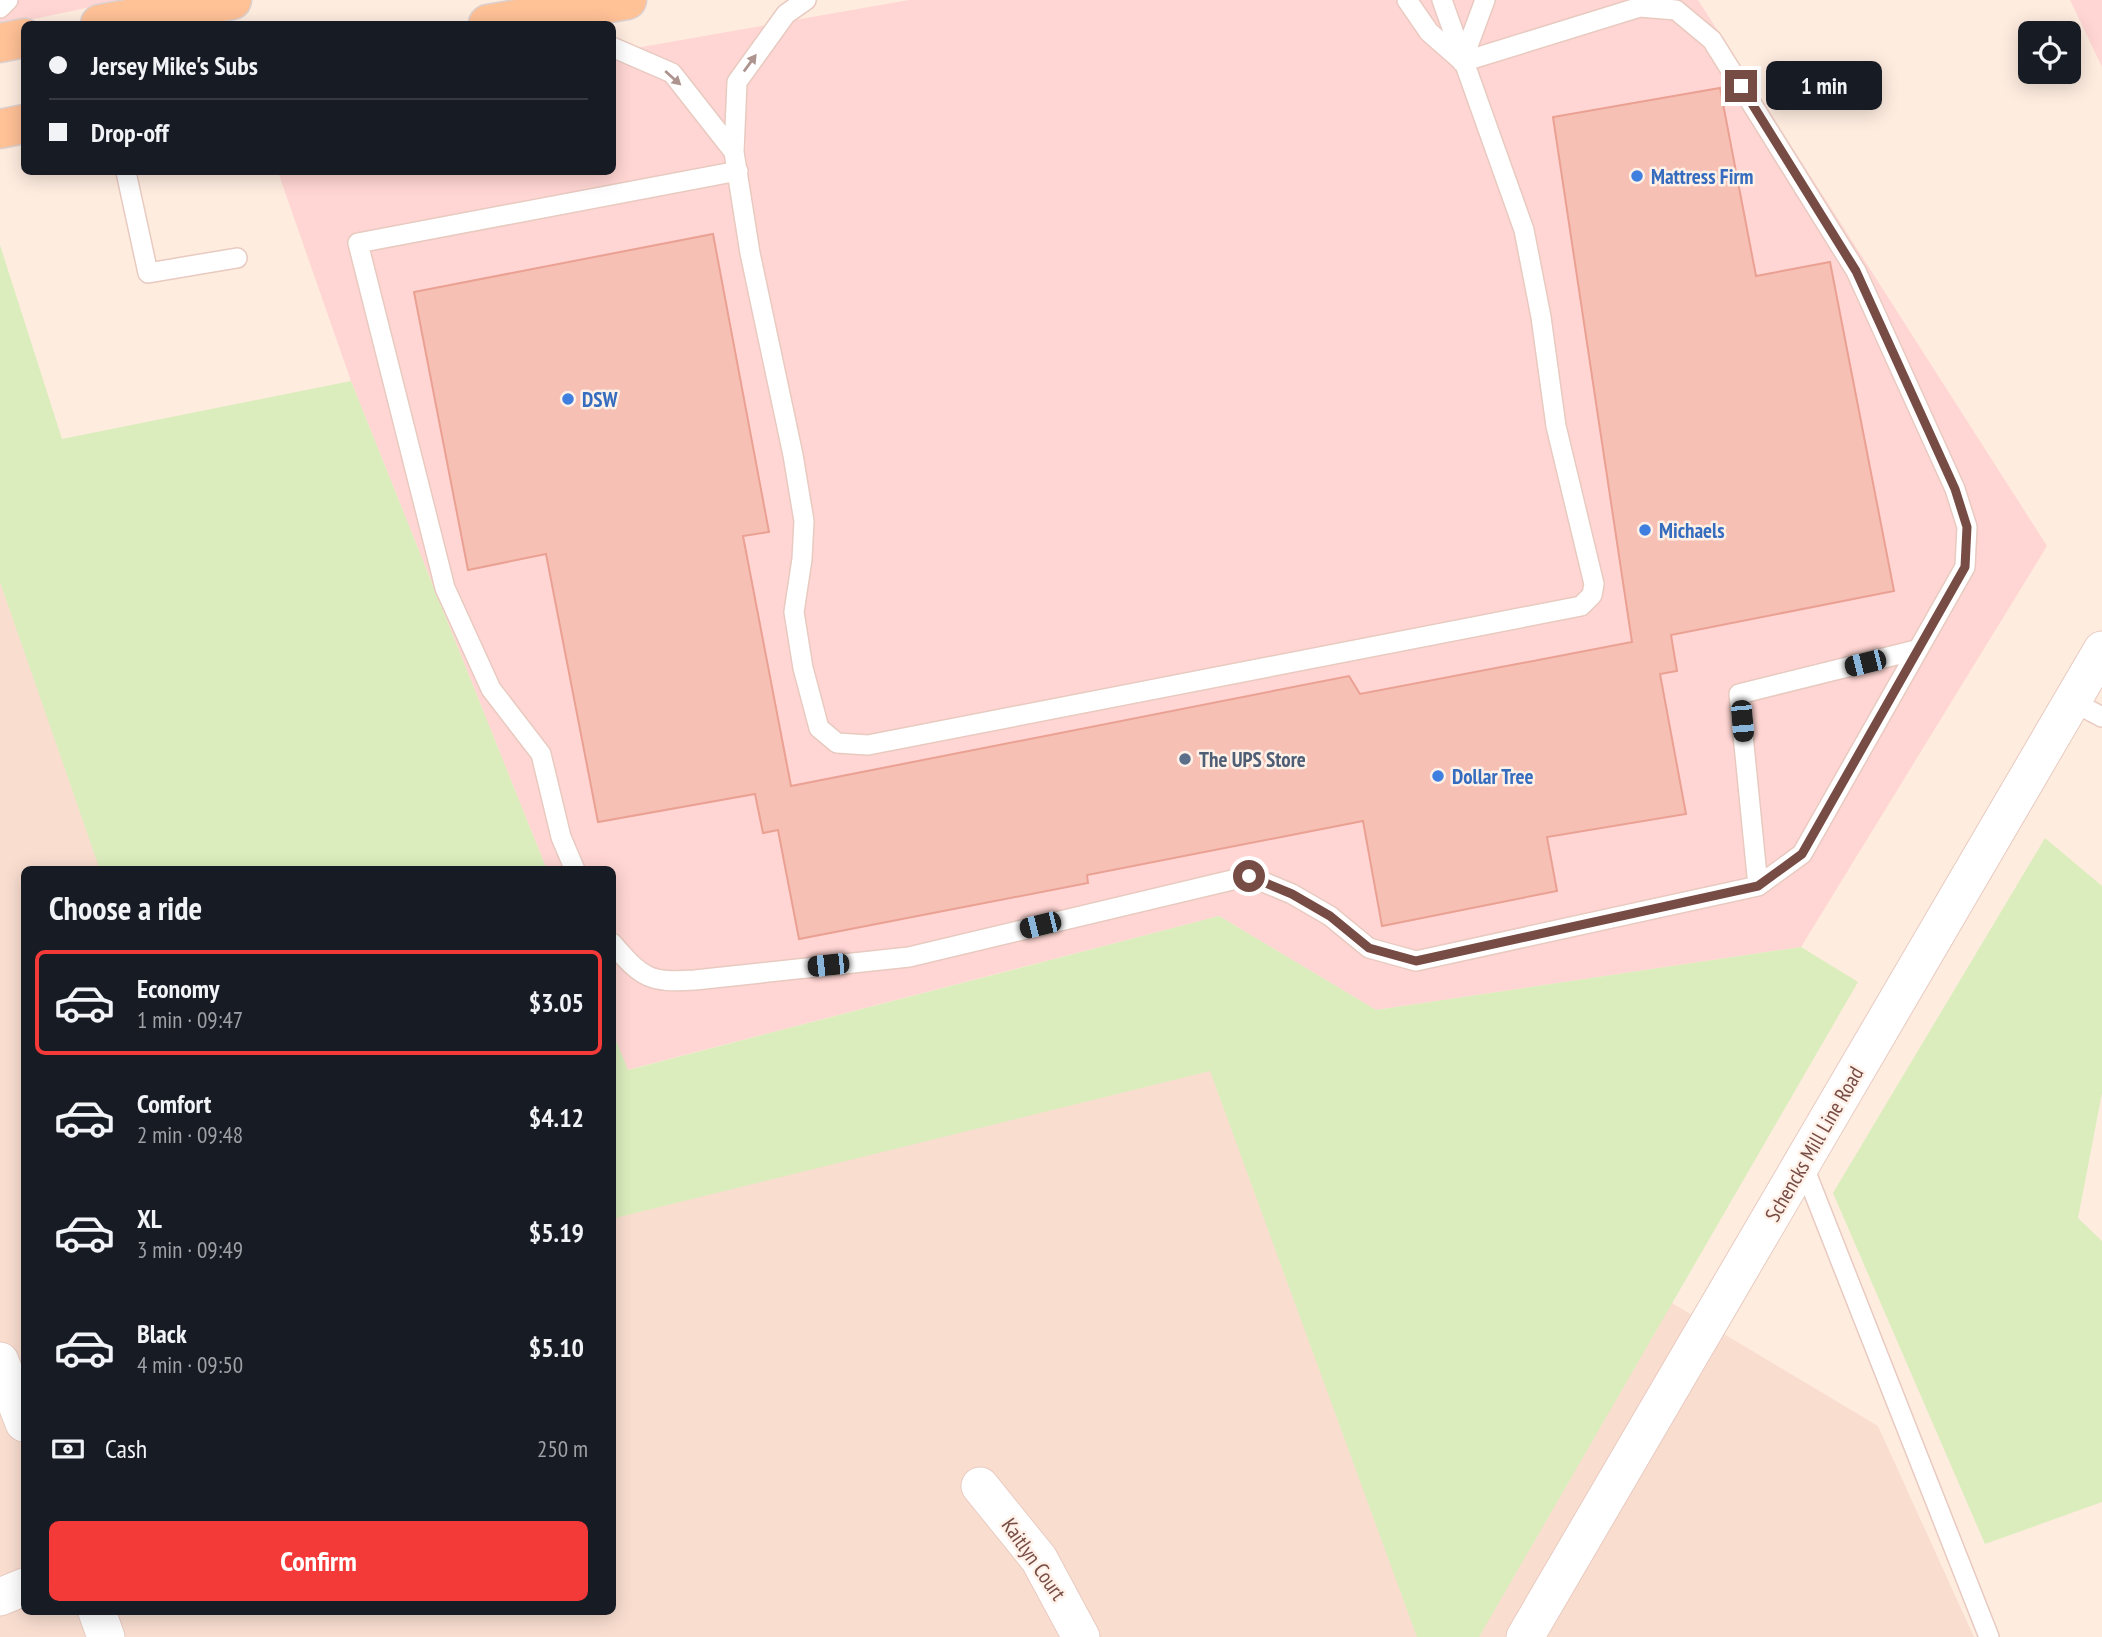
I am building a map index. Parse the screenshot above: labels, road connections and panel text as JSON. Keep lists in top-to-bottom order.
{
  "streets": {
    "street": ["Schencks Mill Line Road", "Kaitlyn Court"]
  },
  "places": [
    "Mattress Firm",
    "DSW",
    "Michaels",
    "The UPS Store",
    "Dollar Tree"
  ],
  "page": {
    "banner": ["Jersey Mike's Subs", "Drop-off"],
    "bubble": "1 min",
    "heading": "Choose a ride",
    "list": [
      {
        "name": "Economy",
        "note": "1 min · 09:47",
        "value": "$3.05"
      },
      {
        "name": "Comfort",
        "note": "2 min · 09:48",
        "value": "$4.12"
      },
      {
        "name": "XL",
        "note": "3 min · 09:49",
        "value": "$5.19"
      },
      {
        "name": "Black",
        "note": "4 min · 09:50",
        "value": "$5.10"
      }
    ],
    "pay": ["Cash", "250 m"],
    "buttons": "Confirm"
  }
}
